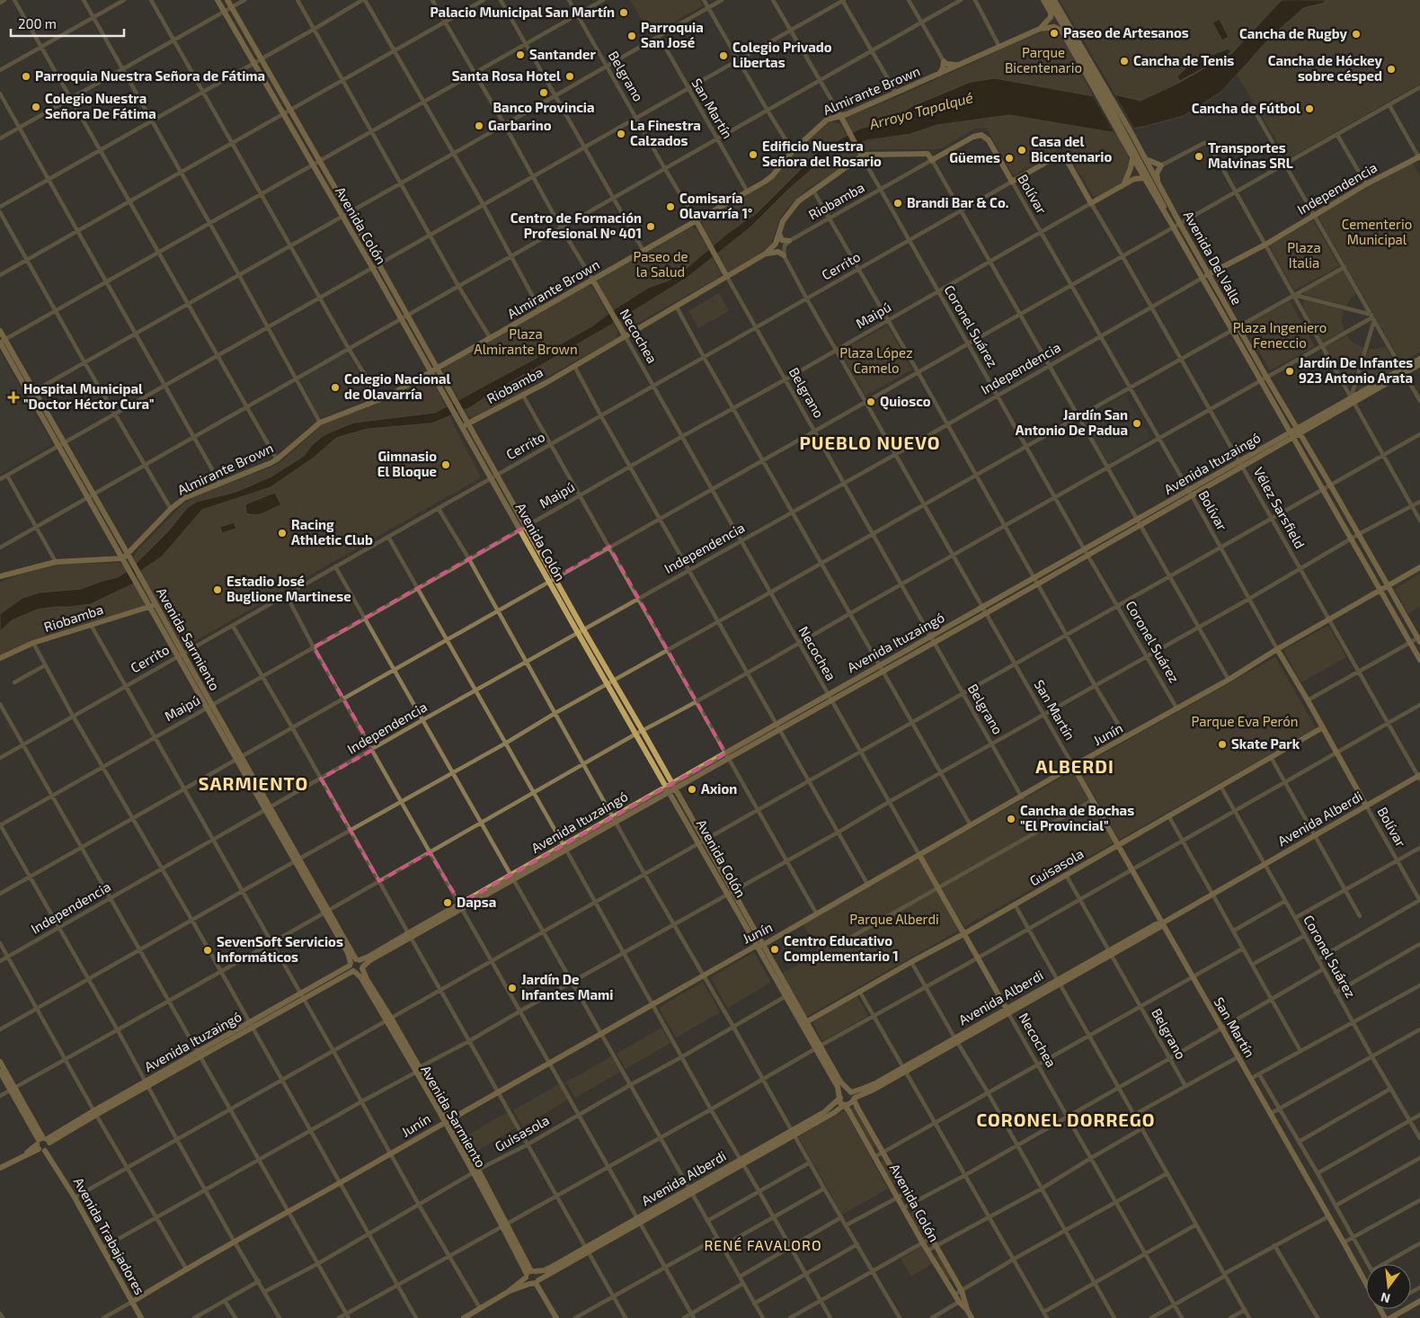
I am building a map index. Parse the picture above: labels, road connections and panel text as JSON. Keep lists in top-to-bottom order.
{
  "streets": {
    "main road": [
      "Belgrano",
      "Almirante Brown",
      "San Martín",
      "Independencia",
      "Bolívar",
      "Riobamba",
      "Avenida Colón",
      "Avenida Del Valle",
      "Cerrito",
      "Maipú",
      "Coronel Suárez",
      "Necochea",
      "Avenida Ituzaingó",
      "Vélez Sarsfield",
      "Avenida Sarmiento",
      "Junín",
      "Avenida Alberdi",
      "Guisasola",
      "Avenida Trabajadores"
    ]
  },
  "crossings": [
    ["Belgrano", "Almirante Brown"],
    ["Belgrano", "Independencia"],
    ["Belgrano", "Riobamba"],
    ["Belgrano", "Cerrito"],
    ["Belgrano", "Maipú"],
    ["Belgrano", "Avenida Ituzaingó"],
    ["Belgrano", "Junín"],
    ["Belgrano", "Avenida Alberdi"],
    ["Belgrano", "Guisasola"],
    ["Almirante Brown", "San Martín"],
    ["Almirante Brown", "Avenida Colón"],
    ["Almirante Brown", "Avenida Del Valle"],
    ["Almirante Brown", "Coronel Suárez"],
    ["Almirante Brown", "Necochea"],
    ["Almirante Brown", "Avenida Sarmiento"],
    ["San Martín", "Independencia"],
    ["San Martín", "Cerrito"],
    ["San Martín", "Maipú"],
    ["San Martín", "Avenida Ituzaingó"],
    ["San Martín", "Junín"],
    ["San Martín", "Avenida Alberdi"],
    ["San Martín", "Guisasola"],
    ["Independencia", "Bolívar"],
    ["Independencia", "Avenida Colón"],
    ["Independencia", "Avenida Del Valle"],
    ["Independencia", "Coronel Suárez"],
    ["Independencia", "Necochea"],
    ["Independencia", "Vélez Sarsfield"],
    ["Independencia", "Avenida Sarmiento"],
    ["Bolívar", "Riobamba"],
    ["Bolívar", "Cerrito"],
    ["Bolívar", "Maipú"],
    ["Bolívar", "Avenida Ituzaingó"],
    ["Bolívar", "Junín"],
    ["Bolívar", "Avenida Alberdi"],
    ["Bolívar", "Guisasola"],
    ["Riobamba", "Avenida Colón"],
    ["Riobamba", "Coronel Suárez"],
    ["Riobamba", "Necochea"],
    ["Riobamba", "Avenida Sarmiento"],
    ["Avenida Colón", "Cerrito"],
    ["Avenida Colón", "Maipú"],
    ["Avenida Colón", "Avenida Ituzaingó"],
    ["Avenida Colón", "Junín"],
    ["Avenida Colón", "Avenida Alberdi"],
    ["Avenida Colón", "Guisasola"],
    ["Avenida Del Valle", "Maipú"],
    ["Avenida Del Valle", "Avenida Ituzaingó"],
    ["Avenida Del Valle", "Junín"],
    ["Cerrito", "Coronel Suárez"],
    ["Cerrito", "Necochea"],
    ["Cerrito", "Vélez Sarsfield"],
    ["Cerrito", "Avenida Sarmiento"],
    ["Maipú", "Coronel Suárez"],
    ["Maipú", "Necochea"],
    ["Maipú", "Vélez Sarsfield"],
    ["Maipú", "Avenida Sarmiento"],
    ["Coronel Suárez", "Avenida Ituzaingó"],
    ["Coronel Suárez", "Junín"],
    ["Coronel Suárez", "Avenida Alberdi"],
    ["Coronel Suárez", "Guisasola"],
    ["Necochea", "Avenida Ituzaingó"],
    ["Necochea", "Junín"],
    ["Necochea", "Avenida Alberdi"],
    ["Necochea", "Guisasola"],
    ["Avenida Ituzaingó", "Vélez Sarsfield"],
    ["Avenida Ituzaingó", "Avenida Sarmiento"],
    ["Avenida Ituzaingó", "Avenida Trabajadores"],
    ["Vélez Sarsfield", "Junín"],
    ["Vélez Sarsfield", "Avenida Alberdi"],
    ["Avenida Sarmiento", "Junín"],
    ["Avenida Sarmiento", "Avenida Alberdi"],
    ["Avenida Sarmiento", "Guisasola"],
    ["Junín", "Avenida Trabajadores"]
  ],
  "districts": [
    "PUEBLO NUEVO",
    "ALBERDI",
    "SARMIENTO",
    "CORONEL DORREGO",
    "RENÉ FAVALORO"
  ],
  "water": ["Arroyo Tapalqué"],
  "parks": [
    "Parque Bicentenario",
    "Cementerio Municipal",
    "Plaza Italia",
    "Paseo de la Salud",
    "Plaza Ingeniero Feneccio",
    "Plaza Almirante Brown",
    "Plaza López Camelo",
    "Parque Eva Perón",
    "Parque Alberdi"
  ],
  "places": {
    "other": [
      "Palacio Municipal San Martín",
      "Paseo de Artesanos",
      "Cancha de Rugby",
      "Parroquia San José",
      "Santander",
      "Colegio Privado Libertas",
      "Cancha de Tenis",
      "Cancha de Hóckey sobre césped",
      "Parroquia Nuestra Señora de Fátima",
      "Santa Rosa Hotel",
      "Banco Provincia",
      "Colegio Nuestra Señora De Fátima",
      "Cancha de Fútbol",
      "Garbarino",
      "La Finestra Calzados",
      "Casa del Bicentenario",
      "Edificio Nuestra Señora del Rosario",
      "Transportes Malvinas SRL",
      "Güemes",
      "Brandi Bar & Co.",
      "Comisaría Olavarría 1°",
      "Centro de Formación Profesional Nº 401",
      "Jardín De Infantes 923 Antonio Arata",
      "Colegio Nacional de Olavarría",
      "Quiosco",
      "Jardín San Antonio De Padua",
      "Gimnasio El Bloque",
      "Racing Athletic Club",
      "Estadio José Buglione Martinese",
      "Skate Park",
      "Axion",
      "Cancha de Bochas \"El Provincial\"",
      "Dapsa",
      "Centro Educativo Complementario 1",
      "SevenSoft Servicios Informáticos",
      "Jardín De Infantes Mami"
    ],
    "health": ["Hospital Municipal \"Doctor Héctor Cura\""]
  },
  "scale_bar": "200 m",
  "north": "bottom"
}
